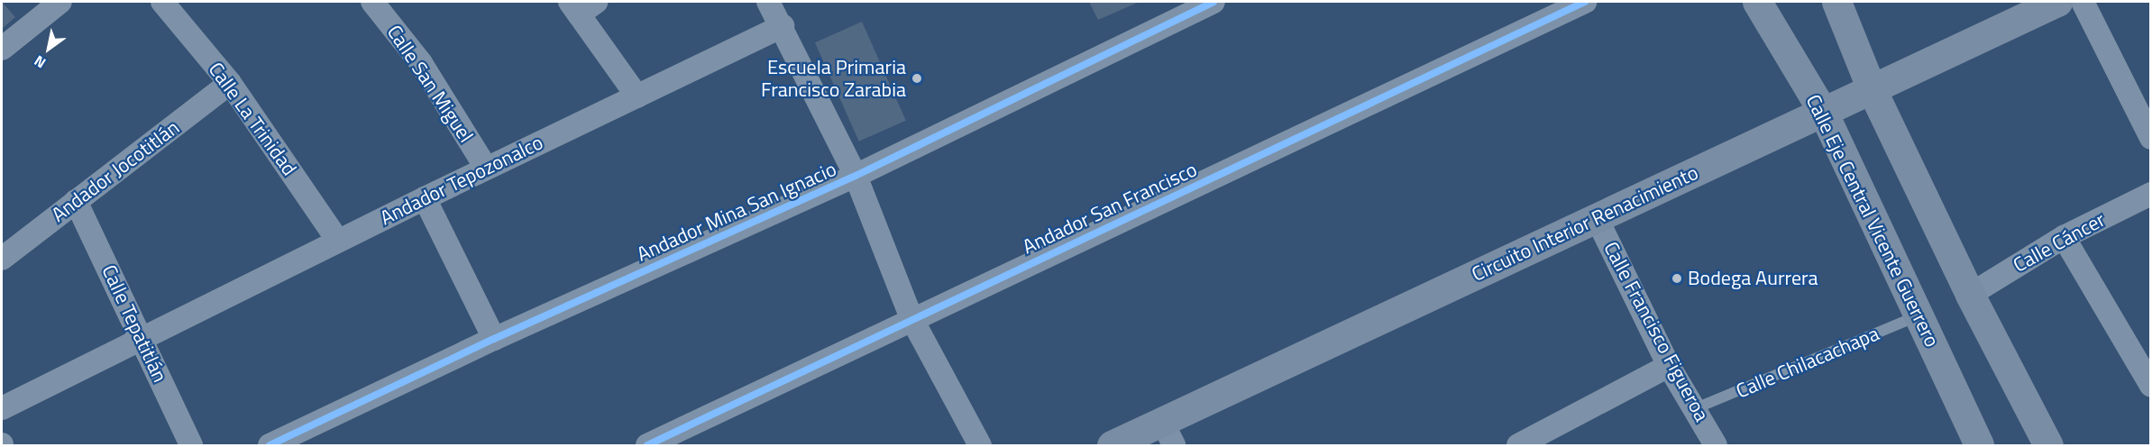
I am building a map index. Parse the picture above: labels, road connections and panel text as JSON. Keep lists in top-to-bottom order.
{
  "streets": {
    "main road": ["Calle Eje Central Vicente Guerrero", "Circuito Interior Renacimiento"],
    "street": [
      "Calle San Miguel",
      "Calle La Trinidad",
      "Andador Jocotitlán",
      "Andador Tepozonalco",
      "Andador San Francisco",
      "Andador Mina San Ignacio",
      "Calle Cáncer",
      "Calle Tepatitlán",
      "Calle Francisco Figueroa"
    ],
    "lane": ["Calle Chilacachapa"]
  },
  "crossings": [
    ["Calle San Miguel", "Andador Tepozonalco"],
    ["Calle La Trinidad", "Andador Jocotitlán"],
    ["Calle La Trinidad", "Andador Tepozonalco"],
    ["Andador Jocotitlán", "Calle Tepatitlán"],
    ["Andador Tepozonalco", "Calle Tepatitlán"],
    ["Calle Eje Central Vicente Guerrero", "Circuito Interior Renacimiento"],
    ["Calle Eje Central Vicente Guerrero", "Calle Chilacachapa"],
    ["Circuito Interior Renacimiento", "Calle Francisco Figueroa"],
    ["Calle Francisco Figueroa", "Calle Chilacachapa"]
  ],
  "places": ["Escuela Primaria Francisco Zarabia", "Bodega Aurrera"],
  "north": "bottom left"
}
